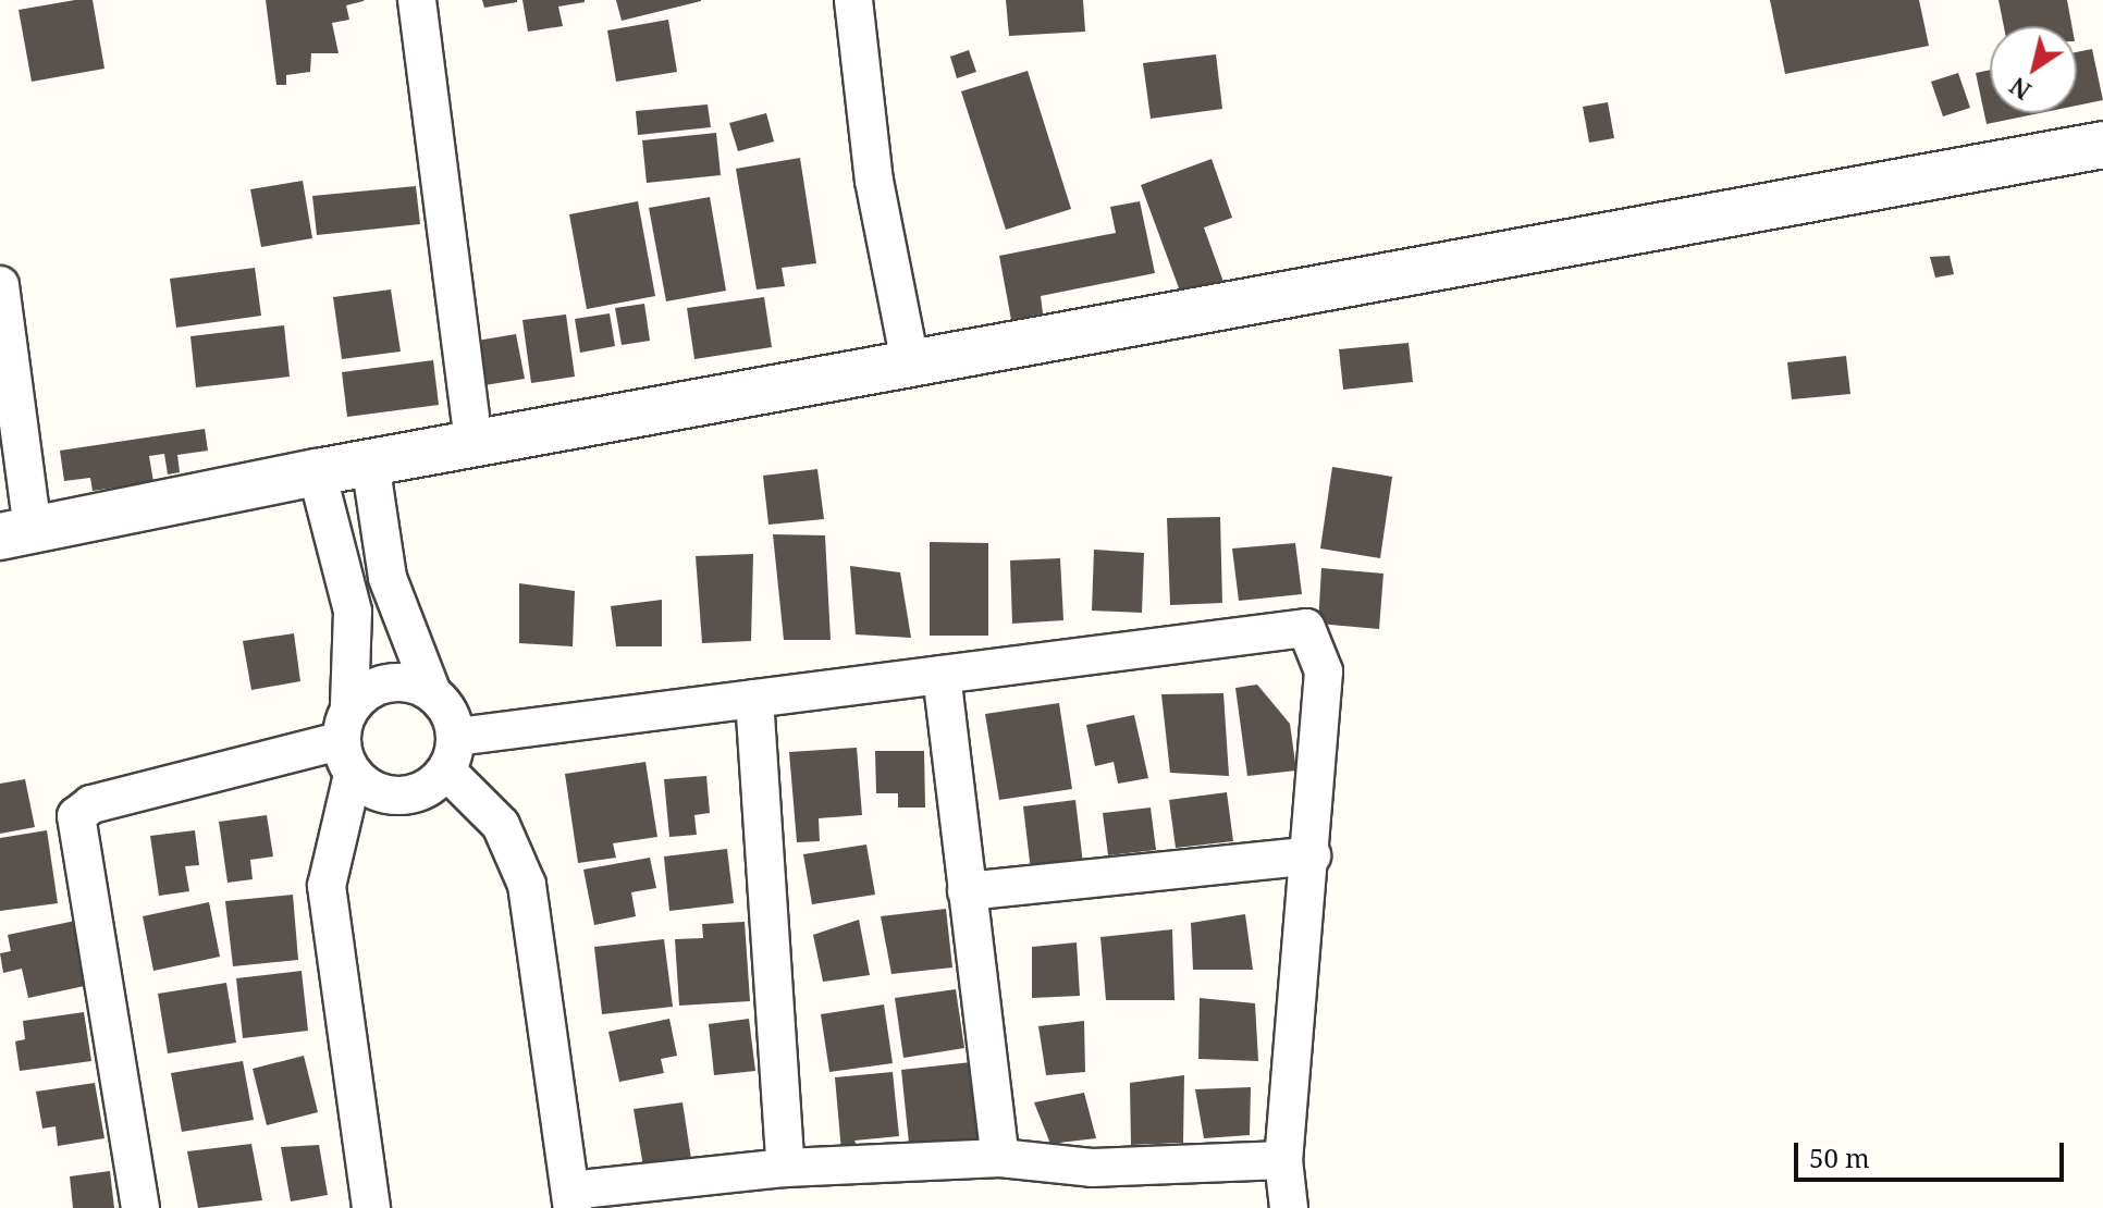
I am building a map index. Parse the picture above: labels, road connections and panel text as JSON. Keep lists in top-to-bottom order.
{
  "scale_bar": "50 m",
  "north": "bottom left"
}
